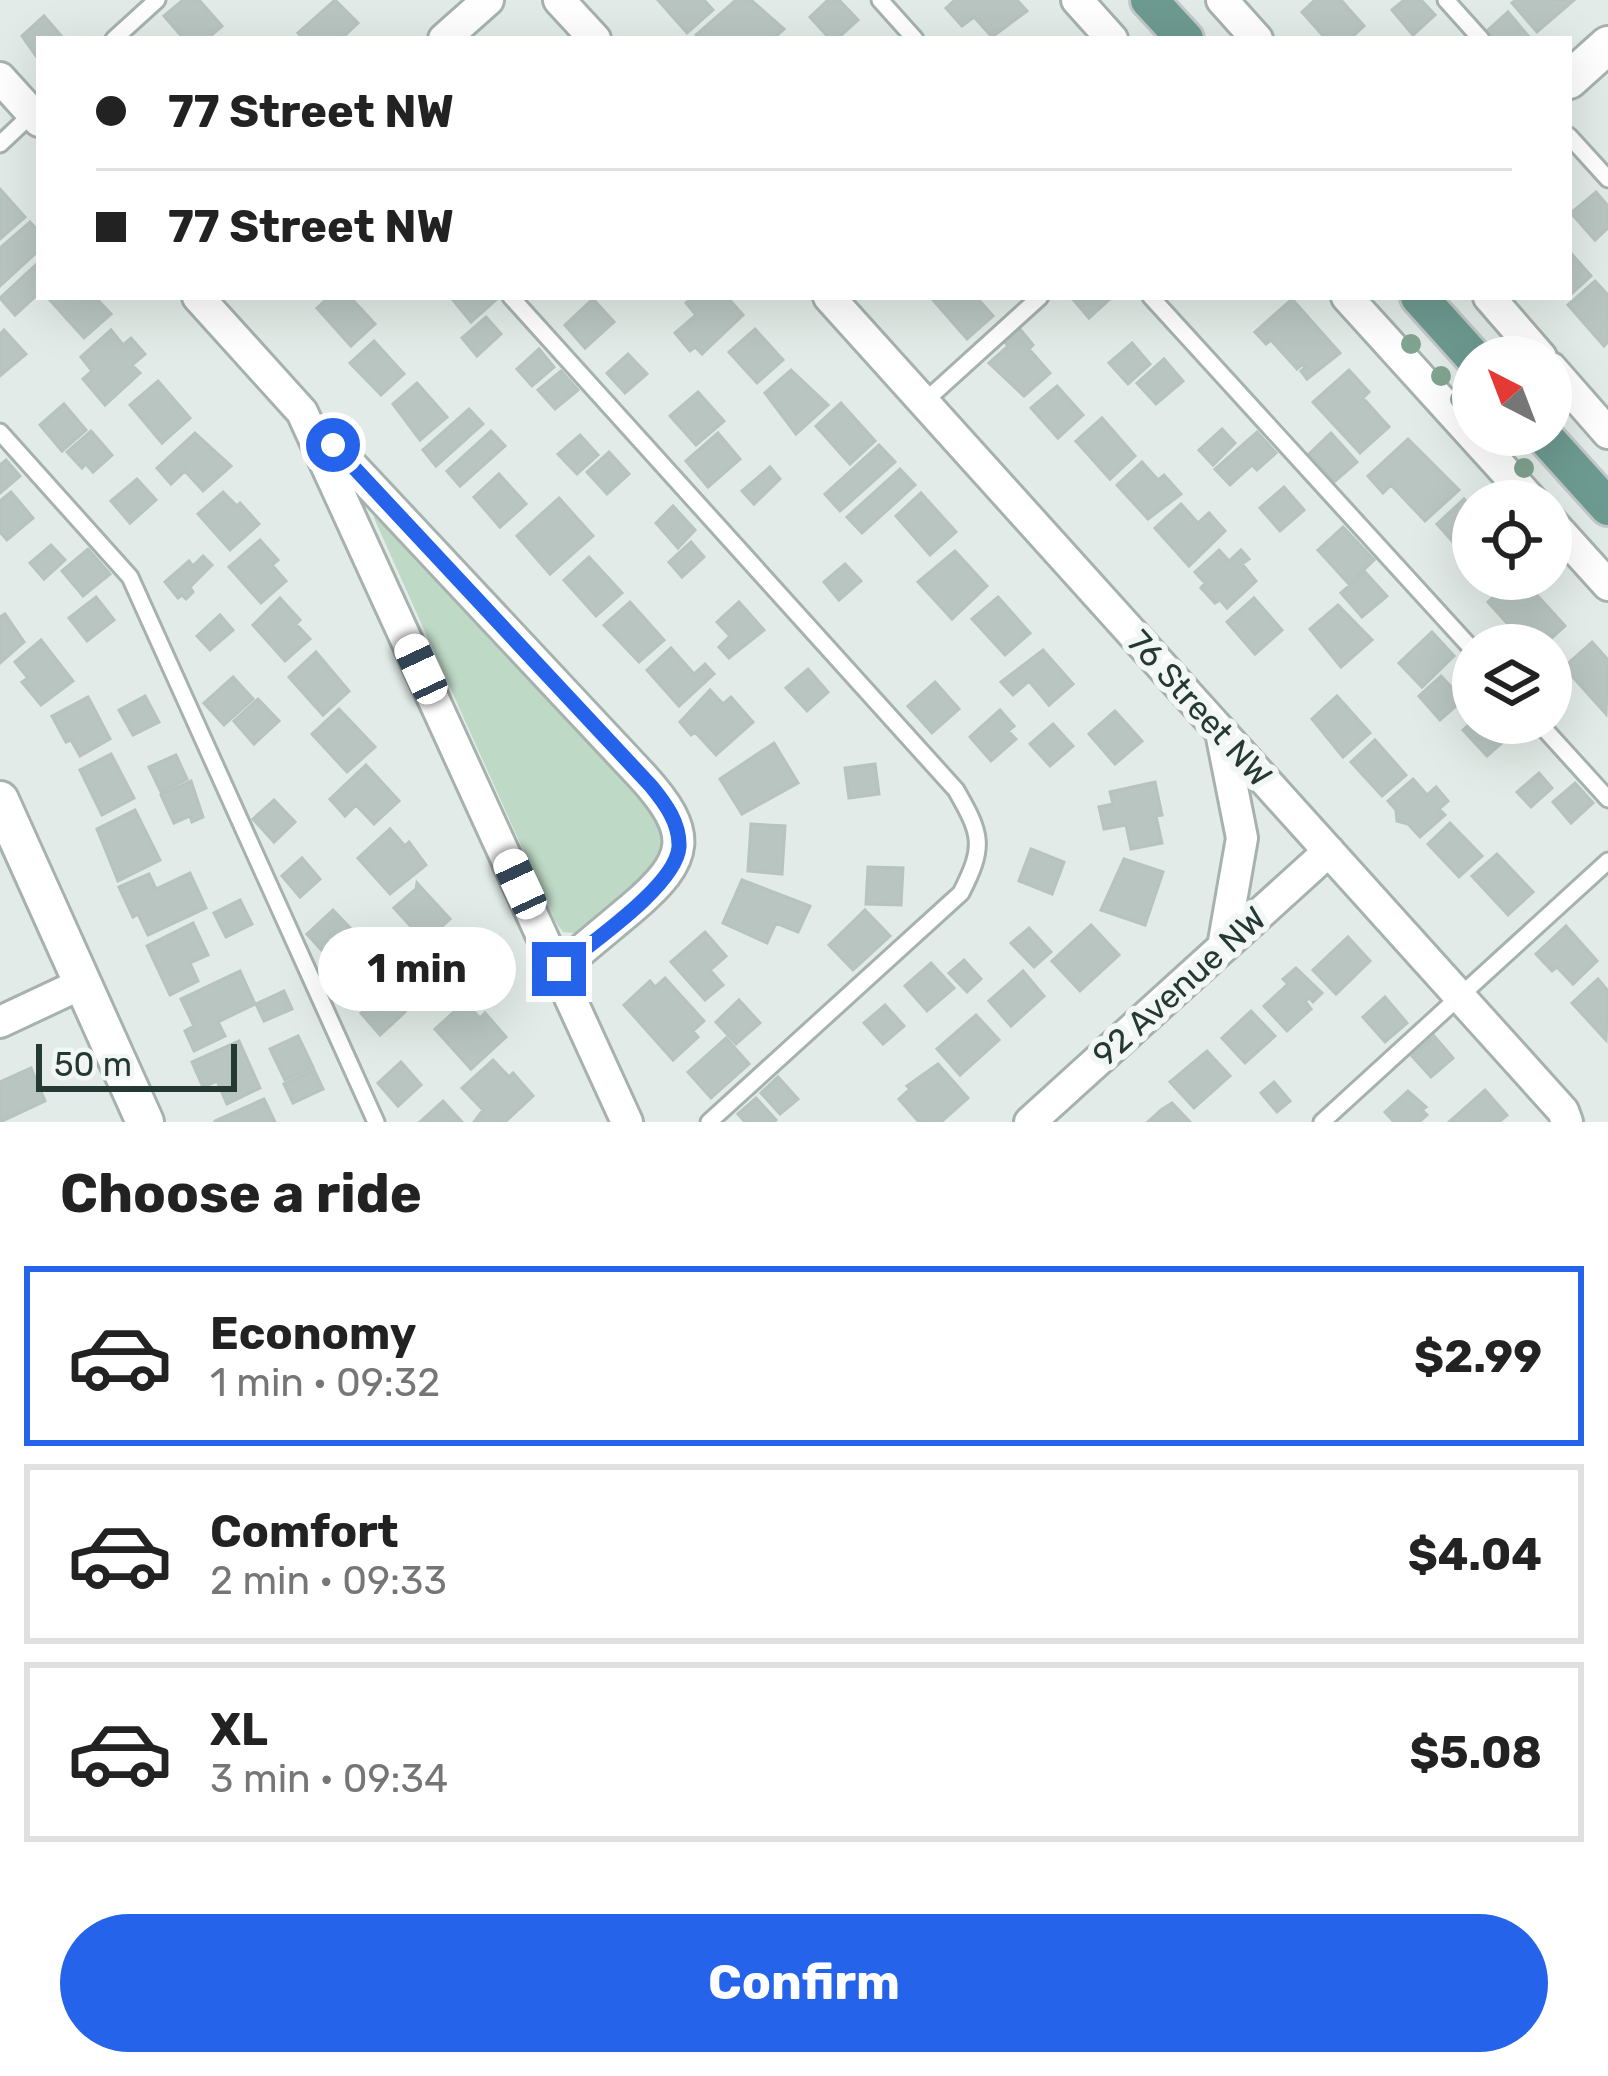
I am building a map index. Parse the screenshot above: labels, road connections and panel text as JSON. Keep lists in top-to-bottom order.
{
  "streets": {
    "street": ["76 Street NW", "92 Avenue NW"]
  },
  "crossings": [
    ["76 Street NW", "92 Avenue NW"]
  ],
  "scale_bar": "50 m",
  "north": "top left",
  "page": {
    "banner": ["77 Street NW", "77 Street NW"],
    "bubble": "1 min",
    "scale": "50 m",
    "heading": "Choose a ride",
    "list": [
      {
        "name": "Economy",
        "note": "1 min · 09:32",
        "value": "$2.99"
      },
      {
        "name": "Comfort",
        "note": "2 min · 09:33",
        "value": "$4.04"
      },
      {
        "name": "XL",
        "note": "3 min · 09:34",
        "value": "$5.08"
      }
    ],
    "buttons": "Confirm"
  }
}
